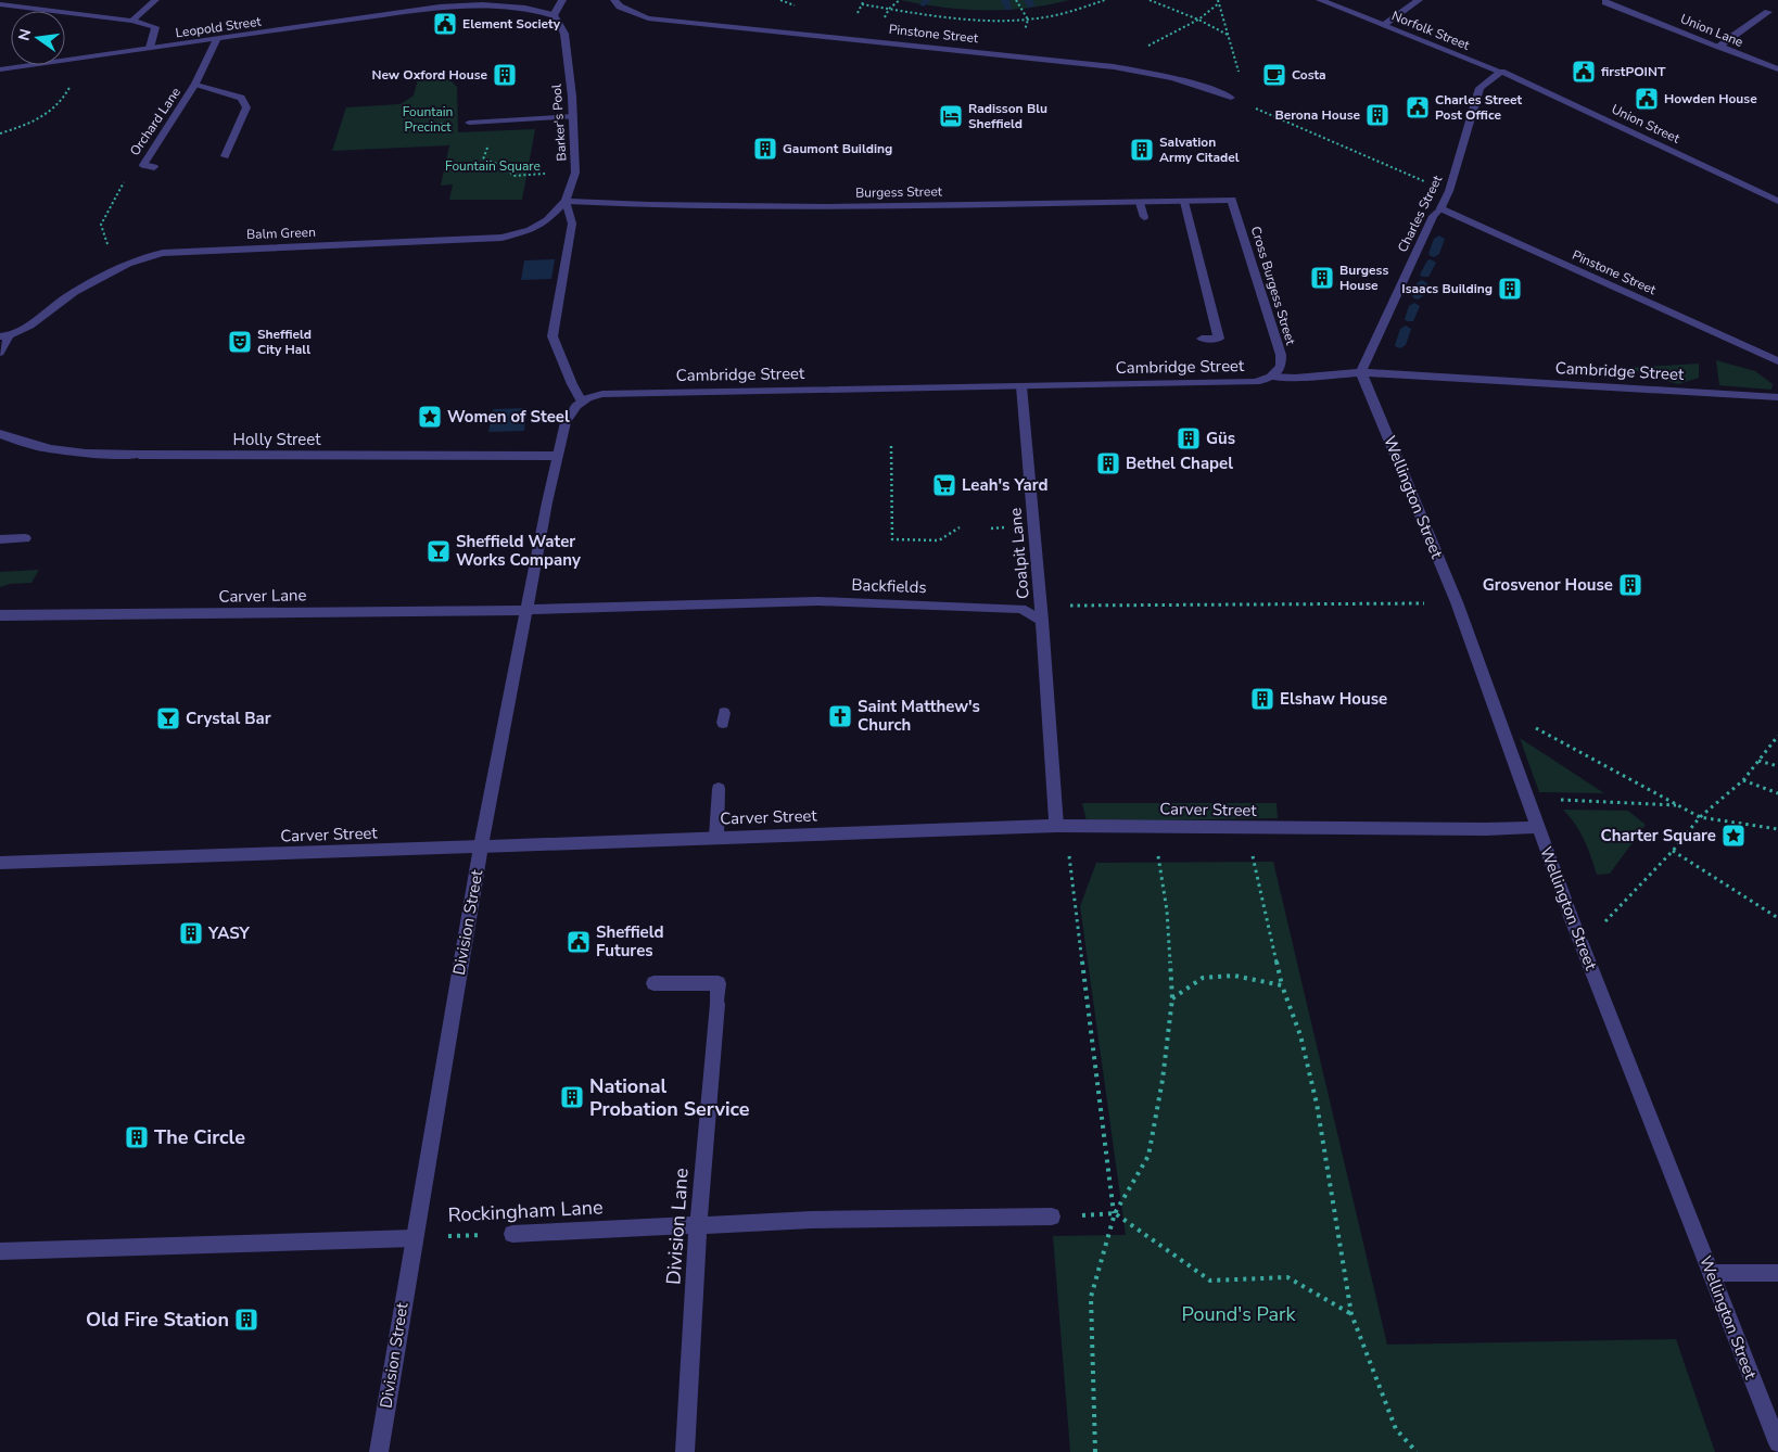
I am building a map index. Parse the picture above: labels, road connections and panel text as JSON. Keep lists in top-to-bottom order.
{
  "streets": {
    "street": [
      "Leopold Street",
      "Norfolk Street",
      "Union Lane",
      "Pinstone Street",
      "Orchard Lane",
      "Barker's Pool",
      "Union Street",
      "Burgess Street",
      "Charles Street",
      "Balm Green",
      "Cross Burgess Street",
      "Cambridge Street",
      "Holly Street",
      "Wellington Street",
      "Coalpit Lane",
      "Backfields",
      "Carver Lane",
      "Carver Street",
      "Division Street",
      "Rockingham Lane",
      "Division Lane"
    ]
  },
  "crossings": [
    ["Leopold Street", "Orchard Lane"],
    ["Leopold Street", "Barker's Pool"],
    ["Norfolk Street", "Union Street"],
    ["Norfolk Street", "Charles Street"],
    ["Pinstone Street", "Charles Street"],
    ["Orchard Lane", "Balm Green"],
    ["Barker's Pool", "Burgess Street"],
    ["Barker's Pool", "Balm Green"],
    ["Union Street", "Charles Street"],
    ["Burgess Street", "Balm Green"],
    ["Burgess Street", "Cross Burgess Street"],
    ["Charles Street", "Cambridge Street"],
    ["Charles Street", "Wellington Street"],
    ["Cross Burgess Street", "Cambridge Street"],
    ["Cambridge Street", "Wellington Street"],
    ["Cambridge Street", "Coalpit Lane"],
    ["Cambridge Street", "Division Street"],
    ["Holly Street", "Division Street"],
    ["Wellington Street", "Carver Street"],
    ["Coalpit Lane", "Backfields"],
    ["Backfields", "Carver Lane"],
    ["Backfields", "Division Street"],
    ["Carver Lane", "Division Street"],
    ["Carver Street", "Division Street"],
    ["Division Street", "Rockingham Lane"],
    ["Rockingham Lane", "Division Lane"]
  ],
  "parks": ["Fountain Precinct", "Fountain Square", "Pound's Park"],
  "places": {
    "public building": [
      "Element Society",
      "firstPOINT",
      "Howden House",
      "Charles Street Post Office",
      "Sheffield Futures"
    ],
    "building": [
      "New Oxford House",
      "Berona House",
      "Gaumont Building",
      "Salvation Army Citadel",
      "Burgess House",
      "Isaacs Building",
      "Güs",
      "Bethel Chapel",
      "Grosvenor House",
      "Elshaw House",
      "YASY",
      "National Probation Service",
      "The Circle",
      "Old Fire Station"
    ],
    "cafe": ["Costa"],
    "hotel": ["Radisson Blu Sheffield"],
    "theatre": ["Sheffield City Hall"],
    "place": ["Women of Steel", "Charter Square"],
    "supermarket": ["Leah's Yard"],
    "bar": ["Sheffield Water Works Company", "Crystal Bar"],
    "church": ["Saint Matthew's Church"]
  },
  "north": "left"
}
